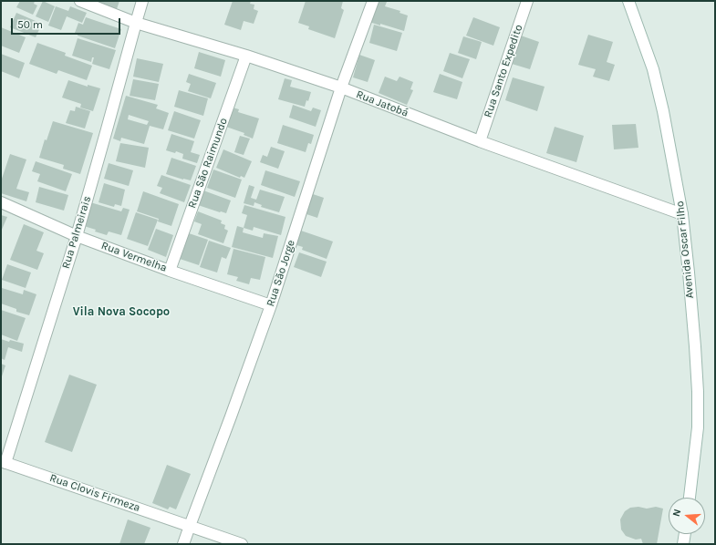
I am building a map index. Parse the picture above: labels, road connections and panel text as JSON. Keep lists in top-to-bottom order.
{
  "streets": {
    "street": [
      "Rua Santo Expedito",
      "Rua Jatobá",
      "Rua São Raimundo",
      "Rua Palmeirais",
      "Avenida Oscar Filho",
      "Rua Vermelha",
      "Rua São Jorge",
      "Rua Clovis Firmeza"
    ]
  },
  "crossings": [
    ["Rua Santo Expedito", "Rua Jatobá"],
    ["Rua Jatobá", "Rua São Raimundo"],
    ["Rua Jatobá", "Rua Palmeirais"],
    ["Rua Jatobá", "Avenida Oscar Filho"],
    ["Rua Jatobá", "Rua São Jorge"],
    ["Rua São Raimundo", "Rua Vermelha"],
    ["Rua Palmeirais", "Rua Vermelha"],
    ["Rua Palmeirais", "Rua Clovis Firmeza"],
    ["Rua Vermelha", "Rua São Jorge"],
    ["Rua São Jorge", "Rua Clovis Firmeza"]
  ],
  "districts": ["Vila Nova Socopo"],
  "scale_bar": "50 m",
  "north": "left"
}
